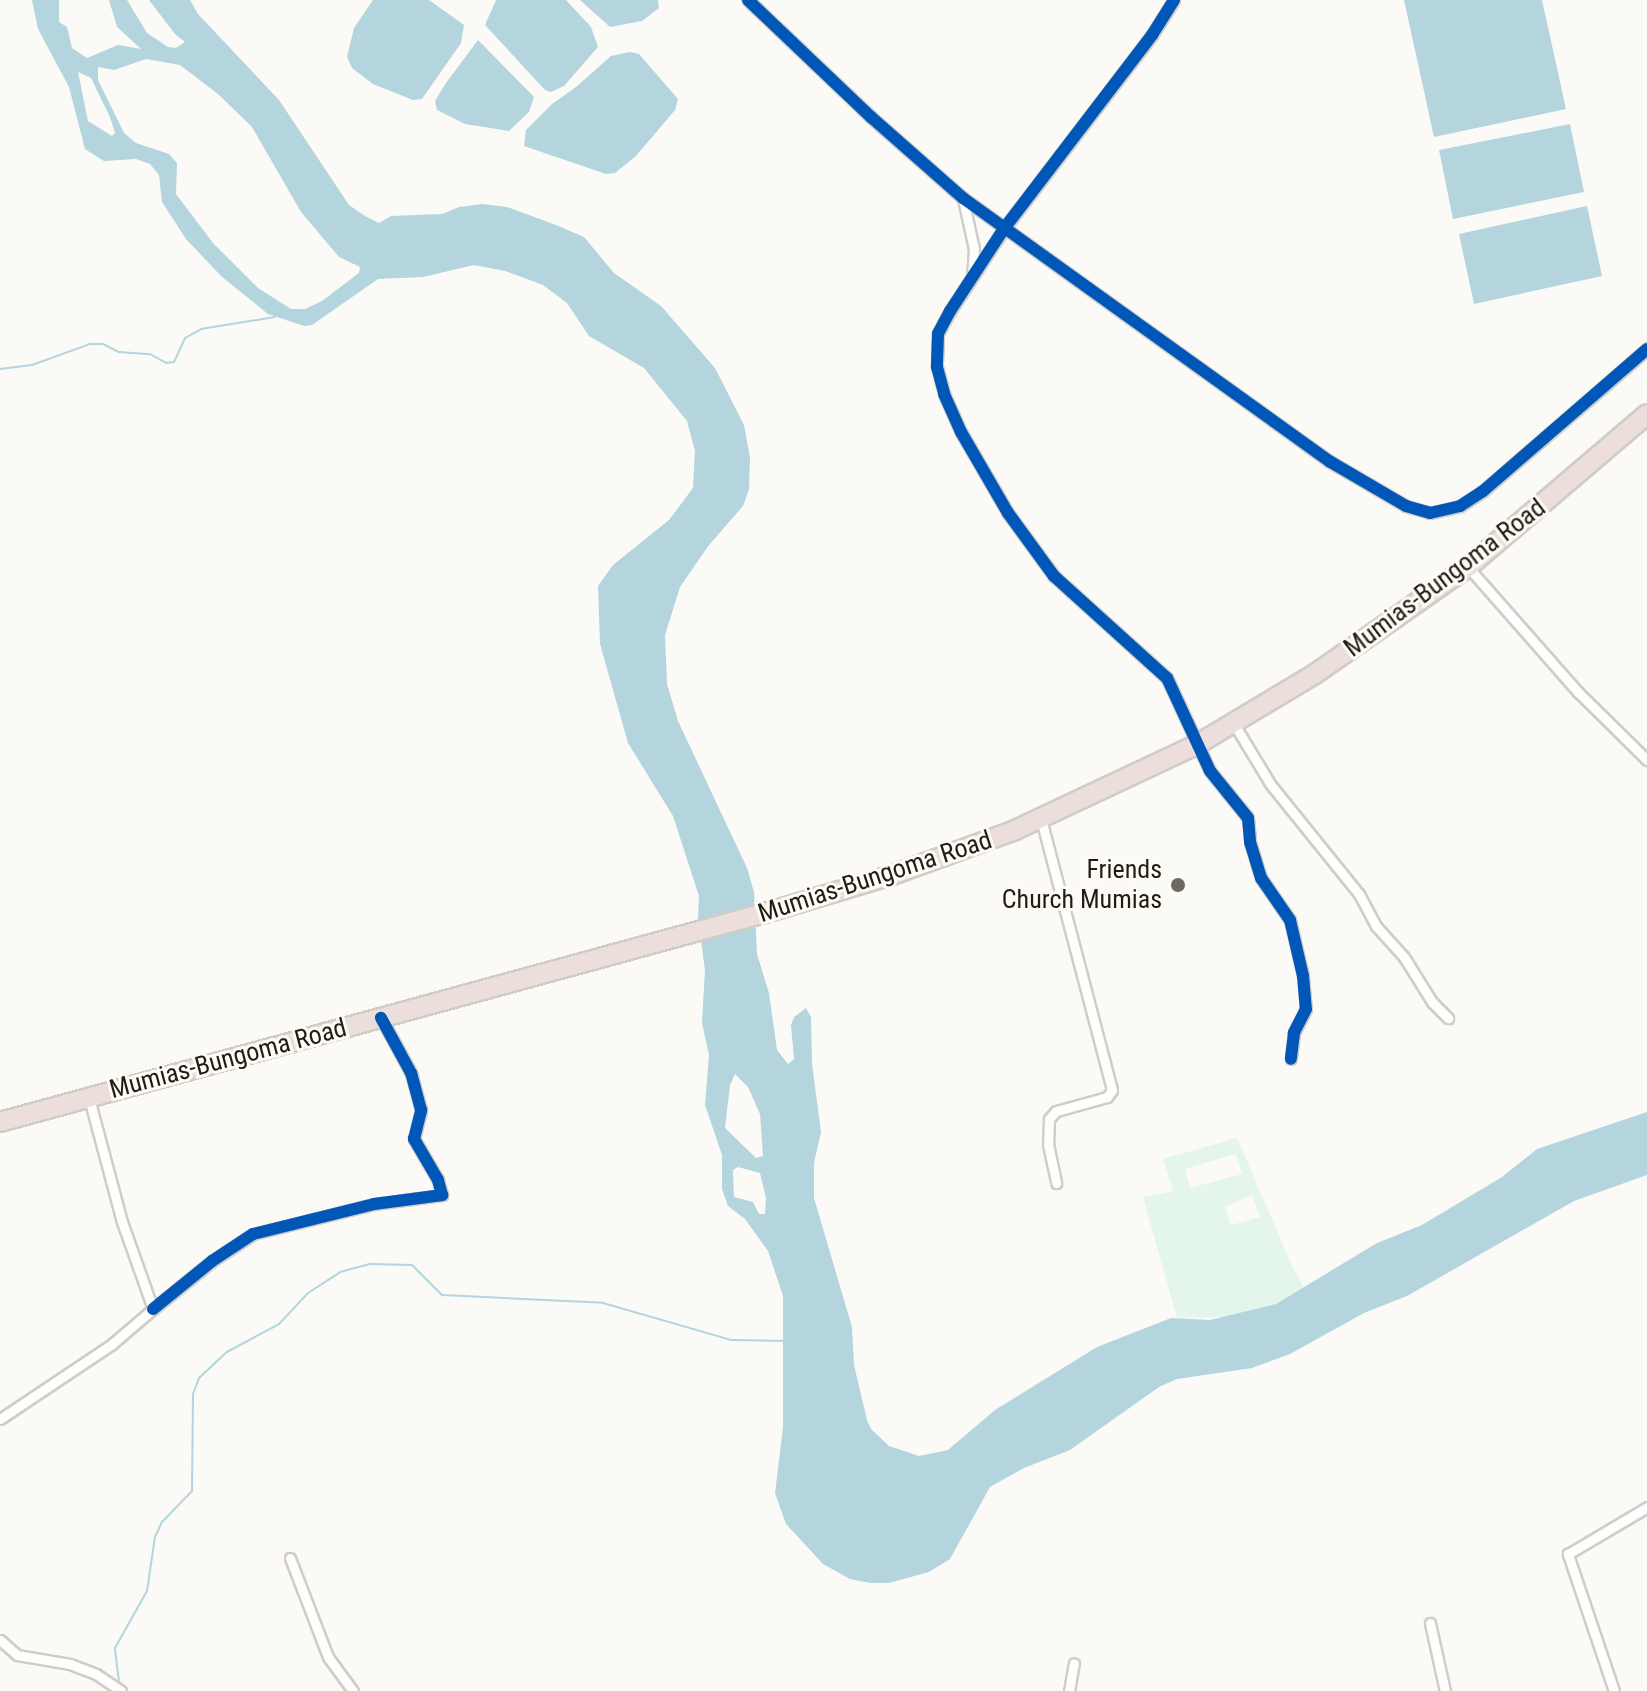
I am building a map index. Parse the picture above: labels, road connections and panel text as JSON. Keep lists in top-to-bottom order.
{
  "streets": {
    "highway": ["Mumias-Bungoma Road"]
  },
  "places": ["Friends Church Mumias"]
}
